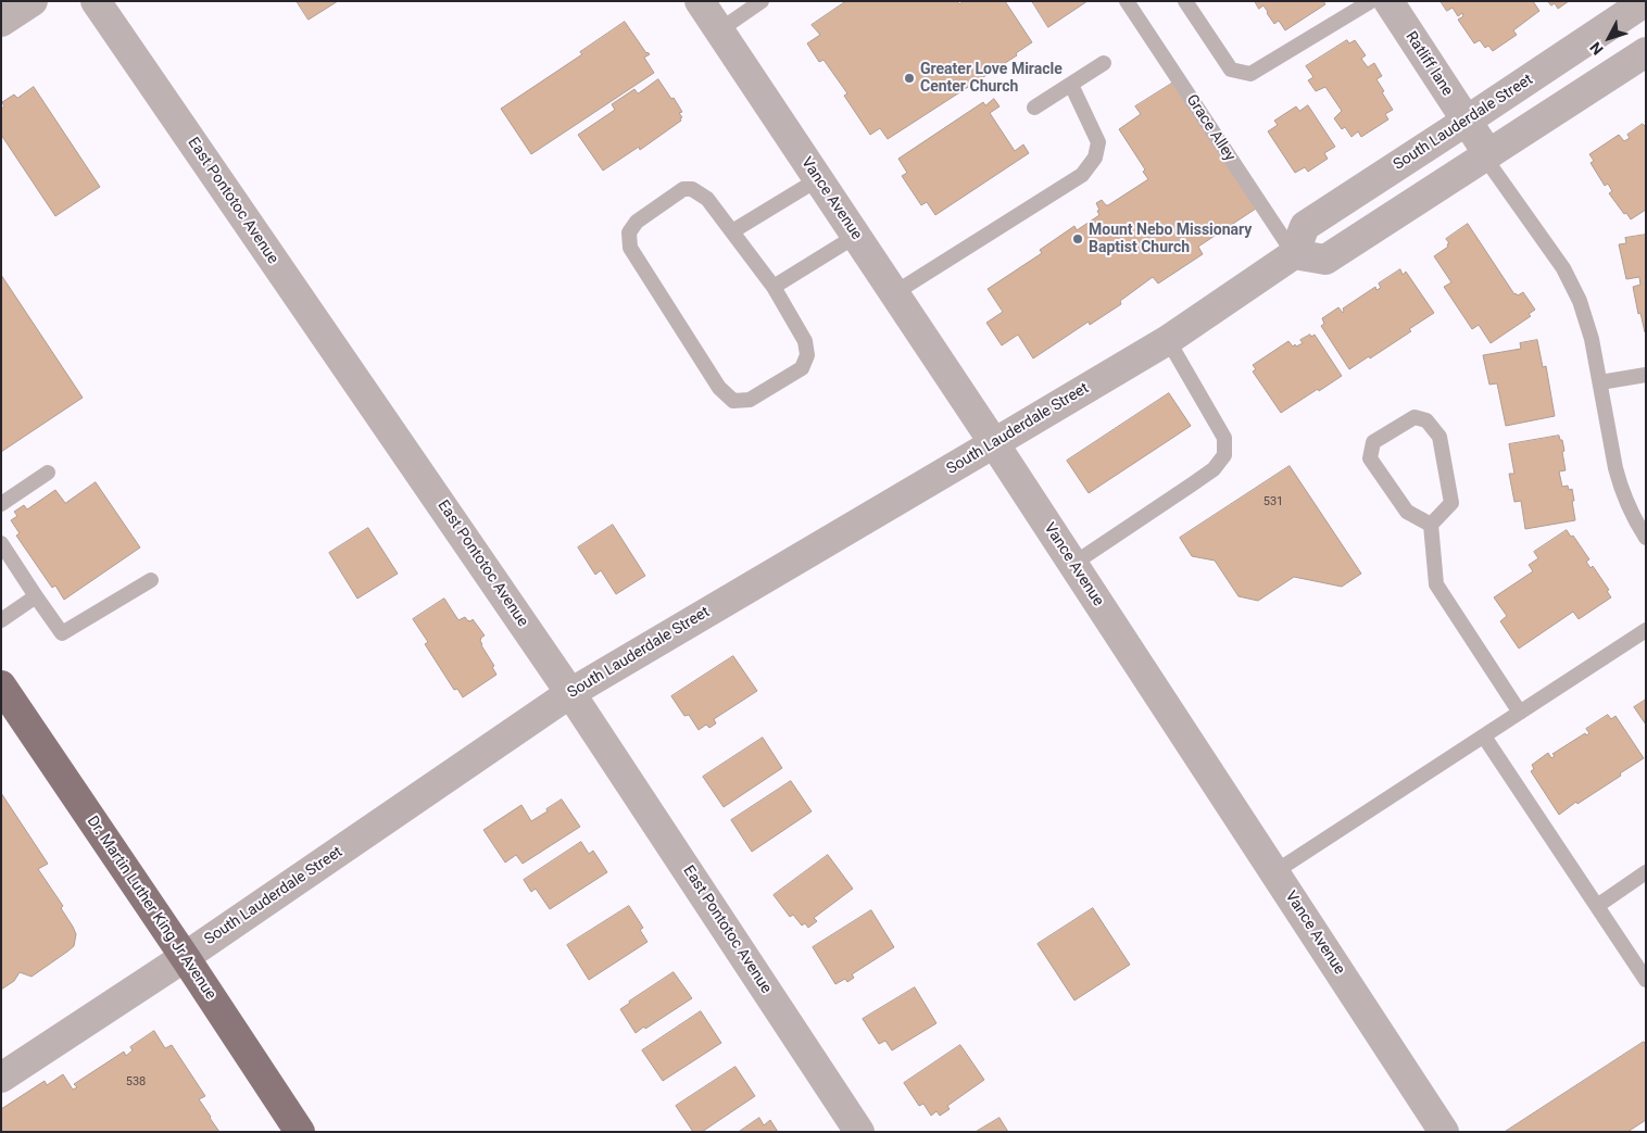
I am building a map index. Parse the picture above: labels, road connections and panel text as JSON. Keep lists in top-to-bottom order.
{
  "streets": {
    "main road": ["Dr. Martin Luther King Jr Avenue"],
    "street": [
      "Ratliff lane",
      "South Lauderdale Street",
      "Vance Avenue",
      "East Pontotoc Avenue"
    ],
    "lane": ["Grace Alley"]
  },
  "crossings": [
    ["Ratliff lane", "South Lauderdale Street"],
    ["South Lauderdale Street", "Grace Alley"],
    ["South Lauderdale Street", "Vance Avenue"],
    ["South Lauderdale Street", "East Pontotoc Avenue"],
    ["South Lauderdale Street", "Dr. Martin Luther King Jr Avenue"]
  ],
  "places": ["Greater Love Miracle Center Church", "Mount Nebo Missionary Baptist Church"],
  "house_numbers": ["531", "538"],
  "north": "bottom left"
}
